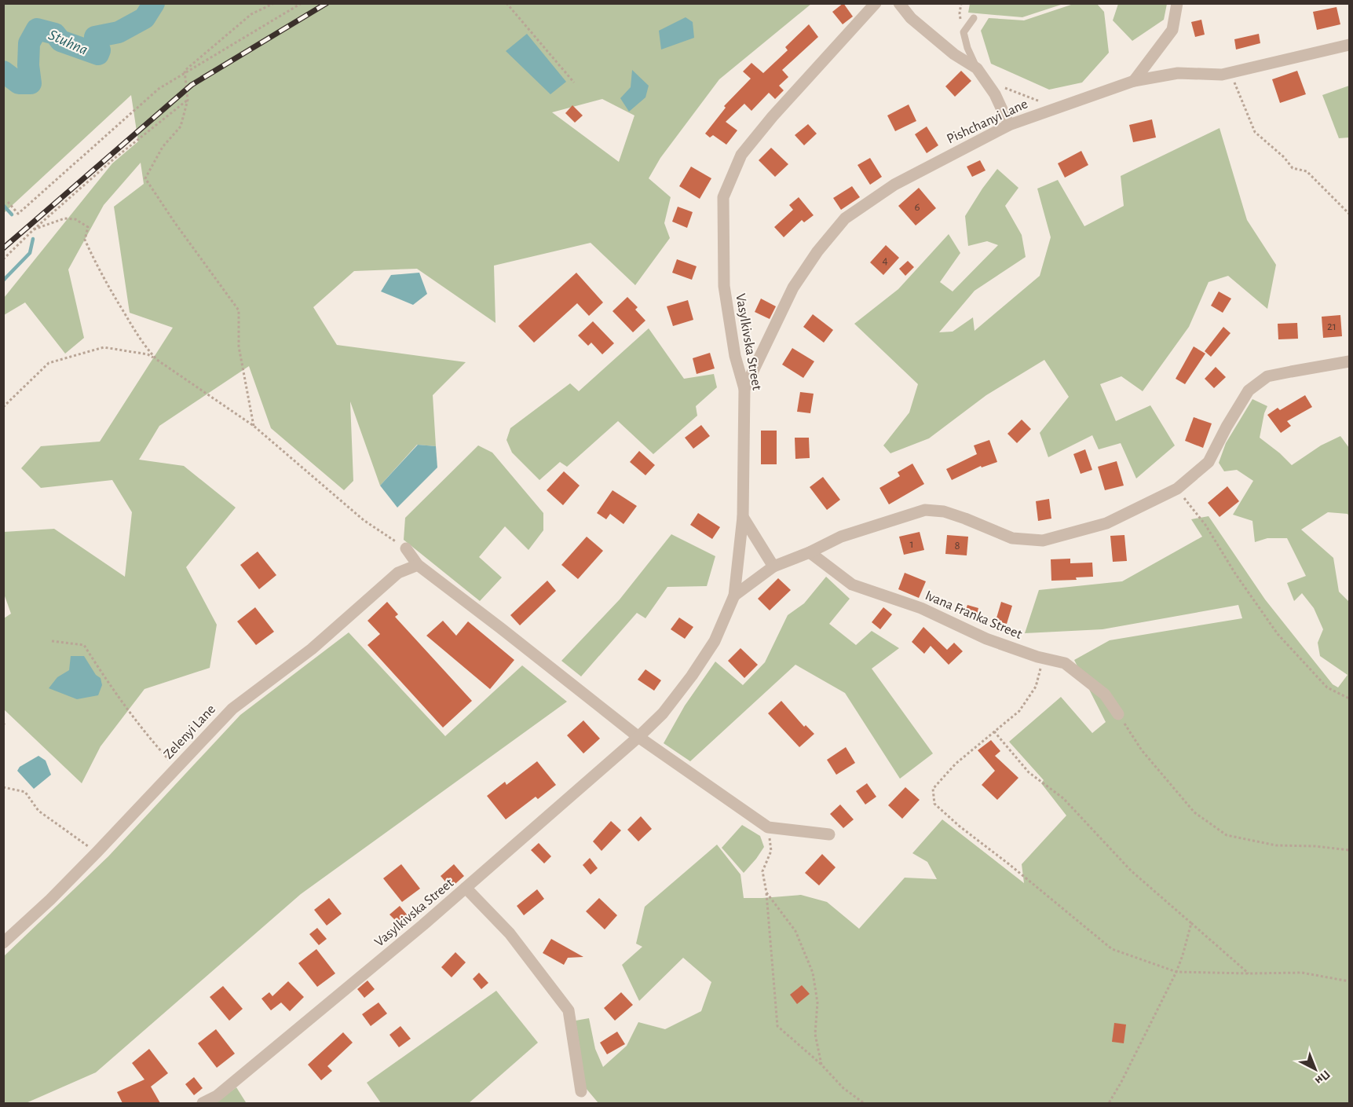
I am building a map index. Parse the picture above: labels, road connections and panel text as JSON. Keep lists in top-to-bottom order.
{
  "streets": {
    "street": [
      "Pishchanyi Lane",
      "Vasylkivska Street",
      "Ivana Franka Street",
      "Zelenyi Lane"
    ]
  },
  "crossings": [
    ["Pishchanyi Lane", "Vasylkivska Street"]
  ],
  "water": ["Stuhna"],
  "house_numbers": [
    "6",
    "4",
    "21",
    "1",
    "8"
  ],
  "north": "bottom right"
}
